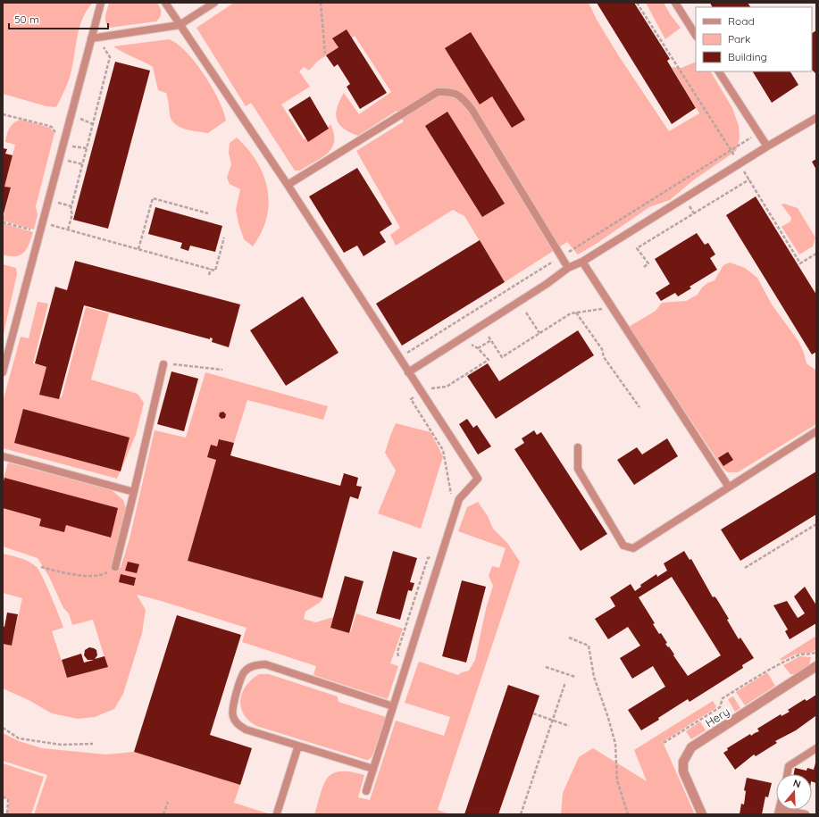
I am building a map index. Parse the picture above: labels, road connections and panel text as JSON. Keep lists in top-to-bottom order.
{
  "streets": {
    "street": ["Hery"]
  },
  "legend": ["Road", "Park", "Building"],
  "scale_bar": "50 m",
  "north": "top"
}
